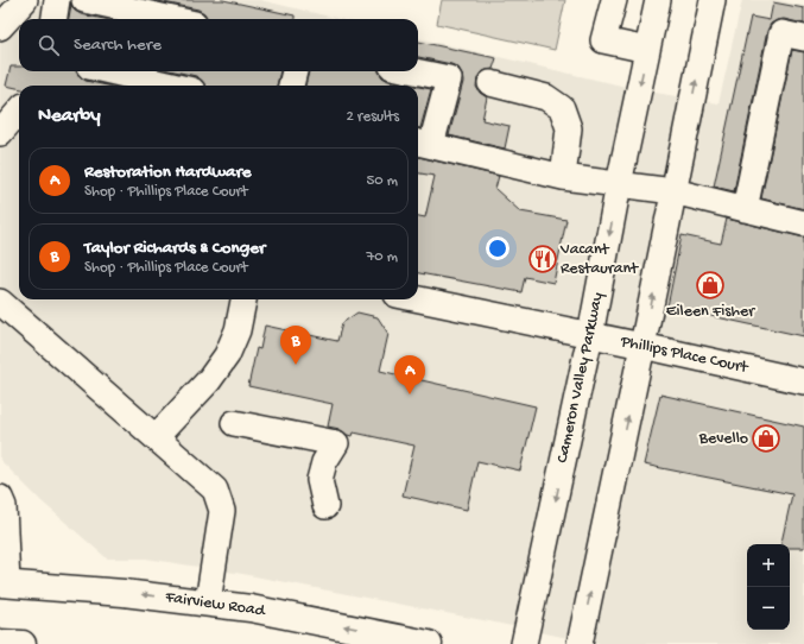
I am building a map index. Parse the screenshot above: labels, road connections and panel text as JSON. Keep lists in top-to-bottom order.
{
  "streets": {
    "main road": ["Fairview Road"],
    "street": ["Phillips Place Court", "Cameron Valley Parkway"]
  },
  "crossings": [
    ["Phillips Place Court", "Cameron Valley Parkway"]
  ],
  "one_way": ["Fairview Road"],
  "places": {
    "restaurant": ["Vacant Restaurant"],
    "shop": ["Eileen Fisher", "Bevello"]
  },
  "page": {
    "search": "Search here",
    "heading": ["Nearby", "2 results"],
    "list": [
      {
        "mark": "A",
        "name": "Restoration Hardware",
        "note": "Shop · Phillips Place Court",
        "value": "50 m"
      },
      {
        "mark": "B",
        "name": "Taylor Richards & Conger",
        "note": "Shop · Phillips Place Court",
        "value": "70 m"
      }
    ],
    "pins": ["B", "A"],
    "map_buttons": ["+", "−"]
  }
}
